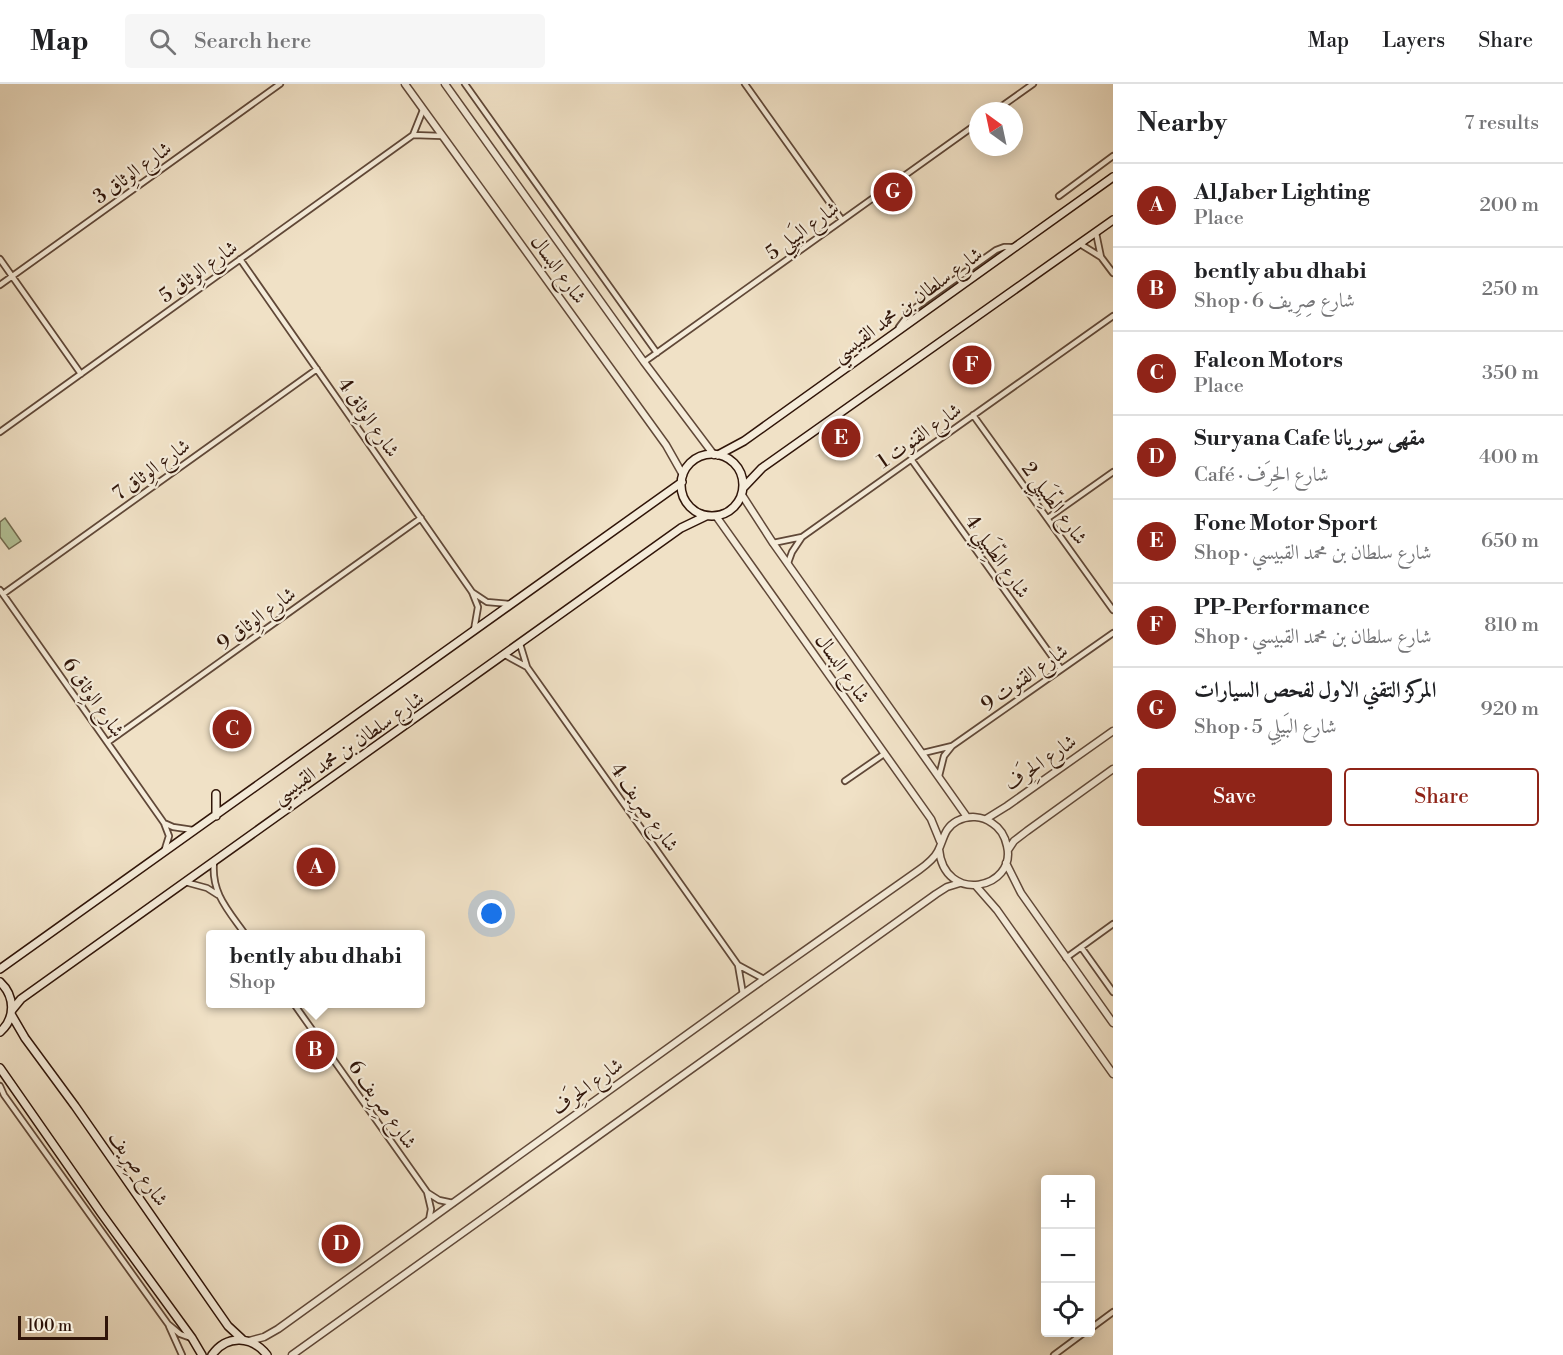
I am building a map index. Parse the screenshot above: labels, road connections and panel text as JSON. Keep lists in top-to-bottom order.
{
  "streets": {
    "main road": ["شارع سلطان بن محمد القبيسي", "شارع صِرِيف"],
    "street": [
      "شارع الوِثاق 3",
      "شارع البَيلِي 5",
      "شارع البسال",
      "شارع الوِثاق 5",
      "شارع الوِثاق 4",
      "شارع القنوت 1",
      "شارع الوِثاق 7",
      "شارع الطِّبَيلِي 2",
      "شارع الطِّبَيلِي 4",
      "شارع الوِثاق 9",
      "شارع القنوت 9",
      "شارع الوِثاق 6",
      "شارع الحِرَف",
      "شارع صِرِيف 4",
      "شارع صِرِيف 6"
    ]
  },
  "crossings": [
    ["شارع البَيلِي 5", "شارع البسال"],
    ["شارع البسال", "شارع سلطان بن محمد القبيسي"],
    ["شارع البسال", "شارع القنوت 1"],
    ["شارع البسال", "شارع القنوت 9"],
    ["شارع البسال", "شارع الحِرَف"],
    ["شارع الوِثاق 5", "شارع الوِثاق 4"],
    ["شارع سلطان بن محمد القبيسي", "شارع الوِثاق 4"],
    ["شارع سلطان بن محمد القبيسي", "شارع صِرِيف 4"],
    ["شارع سلطان بن محمد القبيسي", "شارع صِرِيف"],
    ["شارع الوِثاق 4", "شارع الوِثاق 7"],
    ["شارع الوِثاق 4", "شارع الوِثاق 9"],
    ["شارع القنوت 1", "شارع الطِّبَيلِي 2"],
    ["شارع القنوت 1", "شارع الطِّبَيلِي 4"],
    ["شارع الوِثاق 7", "شارع الوِثاق 6"],
    ["شارع الطِّبَيلِي 4", "شارع القنوت 9"],
    ["شارع الوِثاق 9", "شارع الوِثاق 6"],
    ["شارع الحِرَف", "شارع صِرِيف 4"],
    ["شارع الحِرَف", "شارع صِرِيف"]
  ],
  "scale_bar": "100 m",
  "north": "top left",
  "page": {
    "header": "Map",
    "search": "Search here",
    "nav": ["Map", "Layers", "Share"],
    "heading": ["Nearby", "7 results"],
    "list": [
      {
        "mark": "A",
        "name": "Al Jaber Lighting",
        "note": "Place",
        "value": "200 m"
      },
      {
        "mark": "B",
        "name": "bently abu dhabi",
        "note": "Shop · شارع صِرِيف 6",
        "value": "250 m"
      },
      {
        "mark": "C",
        "name": "Falcon Motors",
        "note": "Place",
        "value": "350 m"
      },
      {
        "mark": "D",
        "name": "Suryana Cafe مقهى سوريانا",
        "note": "Café · شارع الحِرَف",
        "value": "400 m"
      },
      {
        "mark": "E",
        "name": "Fone Motor Sport",
        "note": "Shop · شارع سلطان بن محمد القبيسي",
        "value": "650 m"
      },
      {
        "mark": "F",
        "name": "PP-Performance",
        "note": "Shop · شارع سلطان بن محمد القبيسي",
        "value": "810 m"
      },
      {
        "mark": "G",
        "name": "المركز التقني الاول لفحص السيارات",
        "note": "Shop · شارع البَيلِي 5",
        "value": "920 m"
      }
    ],
    "pins": [
      "G",
      "F",
      "E",
      "C",
      "A",
      "B",
      "D"
    ],
    "buttons": ["Save", "Share"],
    "popup": ["bently abu dhabi", "Shop"],
    "map_buttons": ["+", "−"],
    "scale": "100 m"
  }
}
